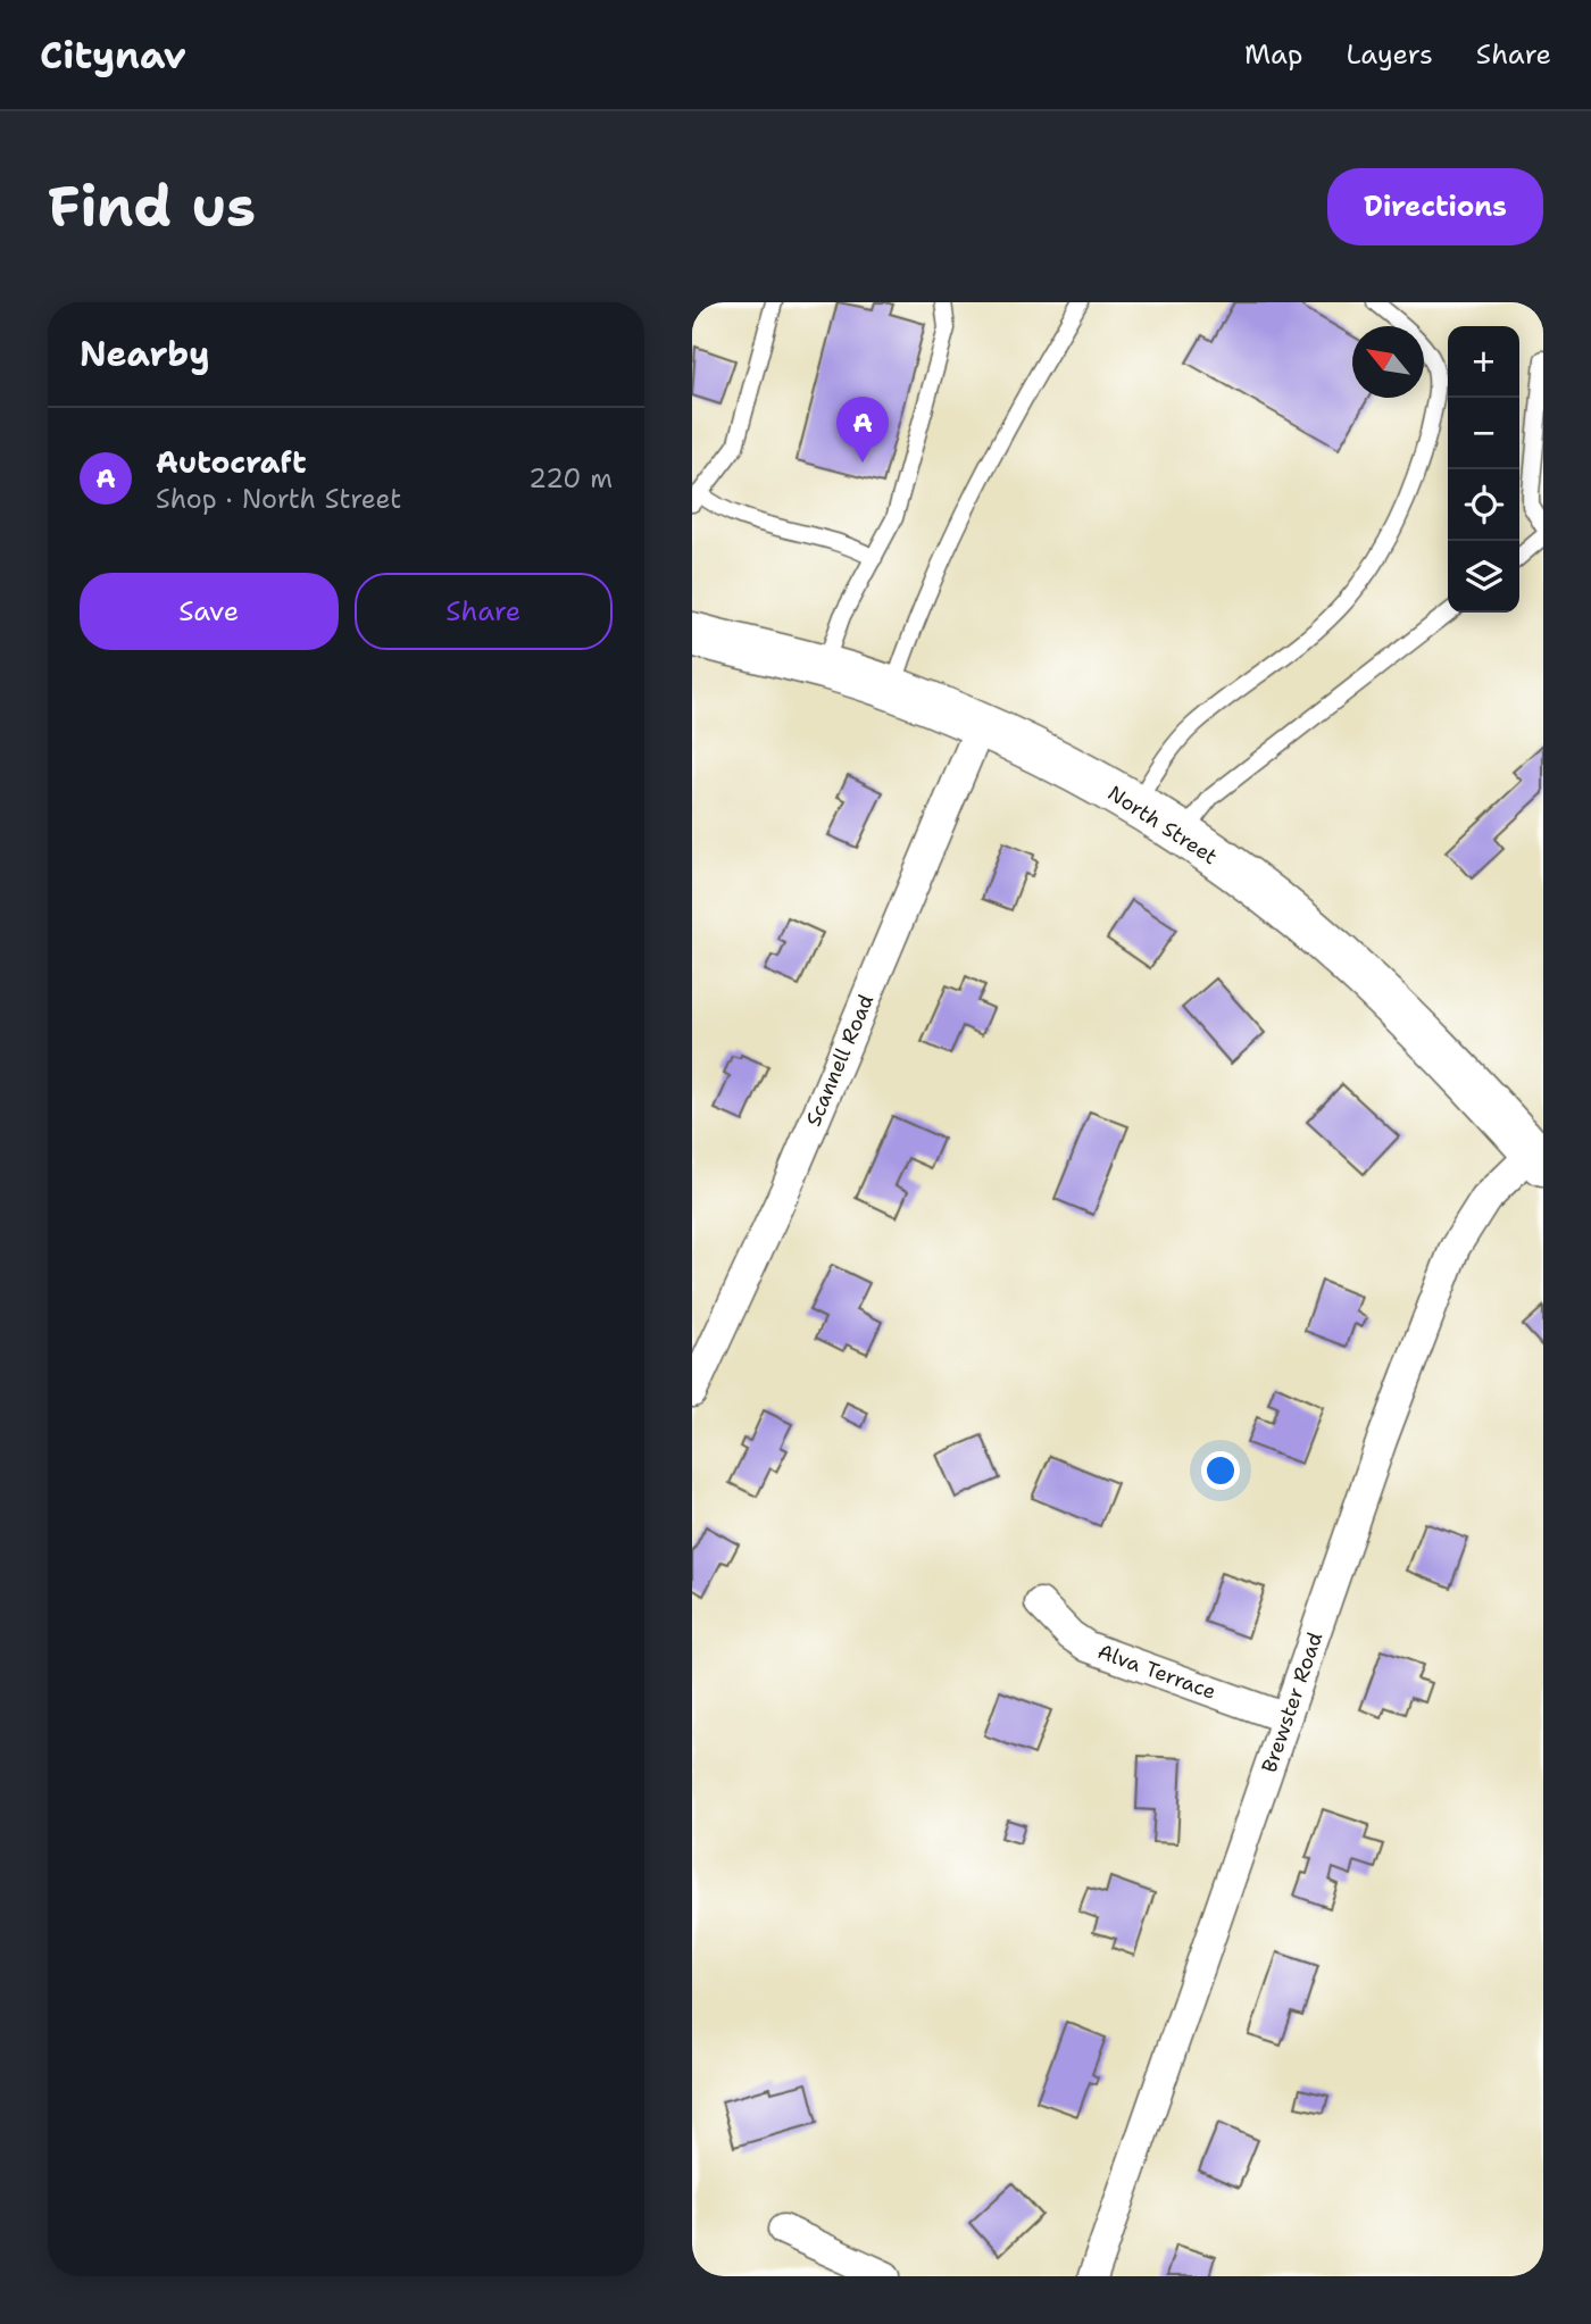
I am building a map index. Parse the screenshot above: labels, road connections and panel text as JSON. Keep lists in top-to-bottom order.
{
  "streets": {
    "main road": ["North Street"],
    "street": ["Scannell Road", "Alva Terrace", "Brewster Road"]
  },
  "crossings": [
    ["North Street", "Scannell Road"],
    ["North Street", "Brewster Road"],
    ["Alva Terrace", "Brewster Road"]
  ],
  "north": "top left",
  "page": {
    "header": "Citynav",
    "nav": ["Map", "Layers", "Share"],
    "buttons": [
      "Directions",
      ["Save", "Share"]
    ],
    "title": "Find us",
    "heading": "Nearby",
    "map_buttons": ["+", "−"],
    "pins": "A",
    "list": [
      {
        "mark": "A",
        "name": "Autocraft",
        "note": "Shop · North Street",
        "value": "220 m"
      }
    ]
  }
}
